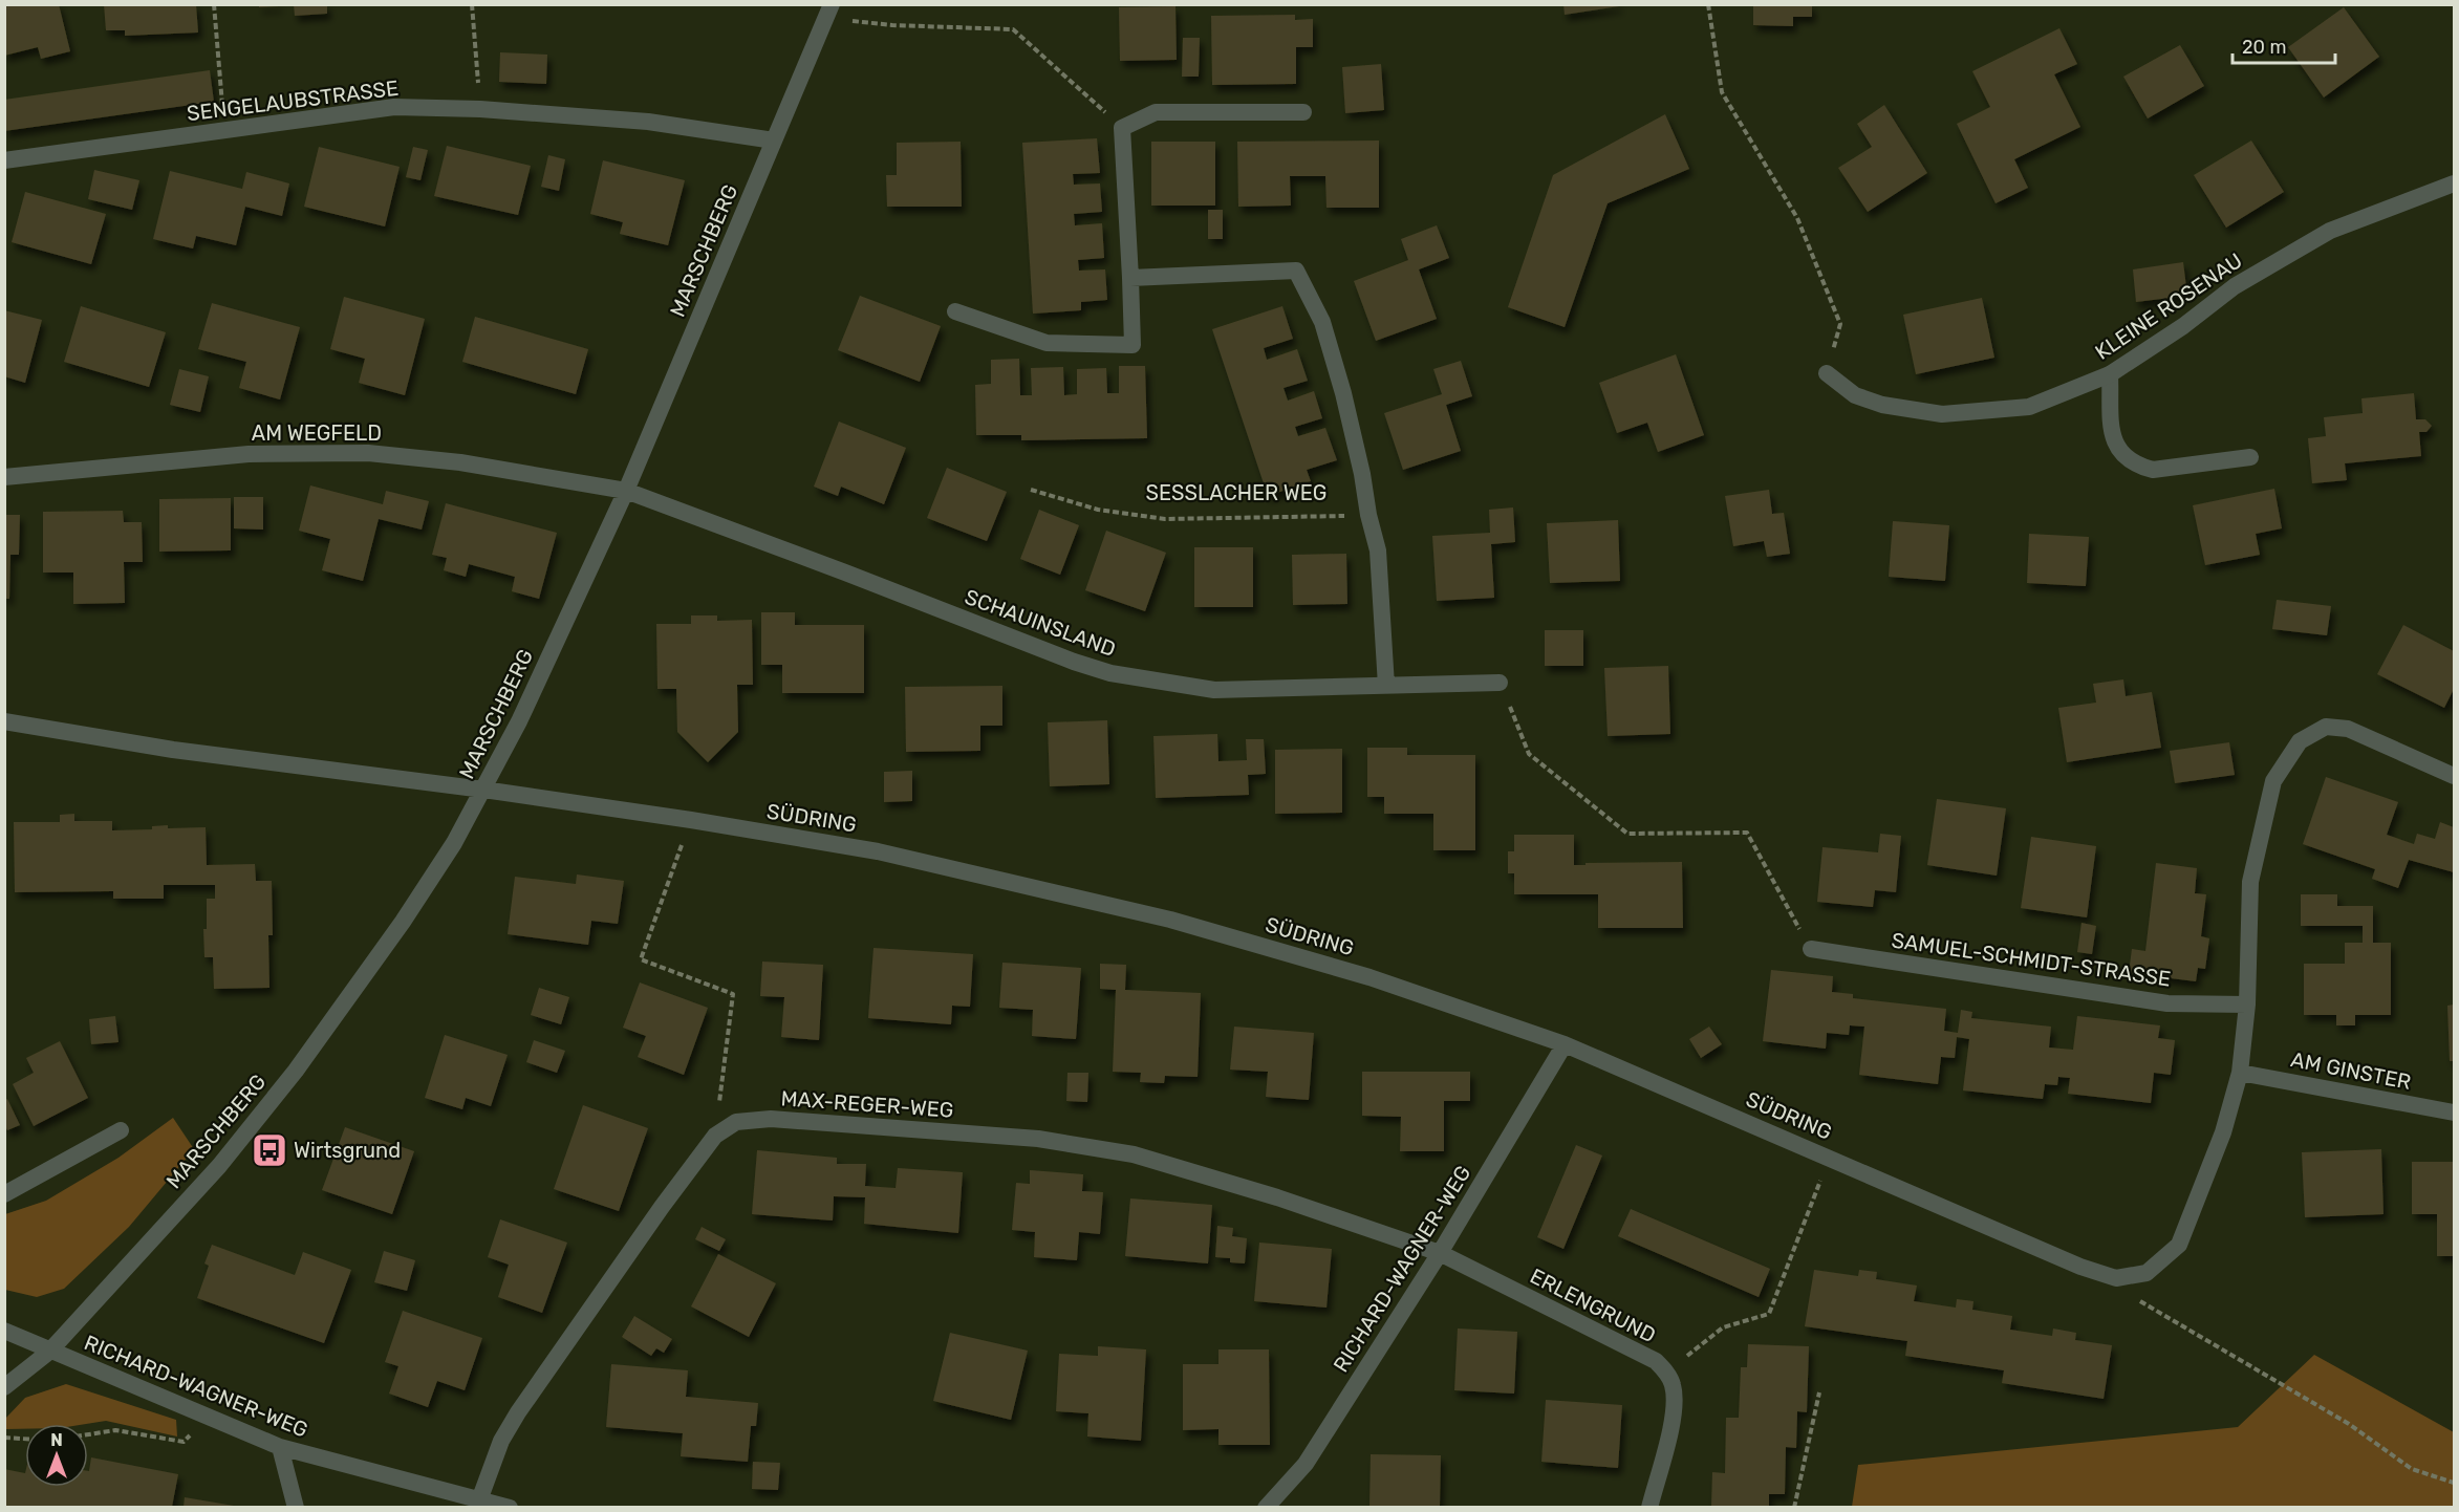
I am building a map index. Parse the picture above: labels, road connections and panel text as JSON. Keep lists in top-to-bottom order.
{
  "streets": {
    "street": [
      "SENGELAUBSTRASSE",
      "MARSCHBERG",
      "KLEINE ROSENAU",
      "AM WEGFELD",
      "SCHAUINSLAND",
      "SÜDRING",
      "SAMUEL-SCHMIDT-STRASSE",
      "AM GINSTER",
      "MAX-REGER-WEG",
      "RICHARD-WAGNER-WEG",
      "ERLENGRUND"
    ],
    "path": ["SESSLACHER WEG"]
  },
  "crossings": [
    ["SENGELAUBSTRASSE", "MARSCHBERG"],
    ["MARSCHBERG", "AM WEGFELD"],
    ["MARSCHBERG", "SCHAUINSLAND"],
    ["MARSCHBERG", "SÜDRING"],
    ["MARSCHBERG", "RICHARD-WAGNER-WEG"],
    ["AM WEGFELD", "SCHAUINSLAND"],
    ["SÜDRING", "AM GINSTER"],
    ["SÜDRING", "RICHARD-WAGNER-WEG"],
    ["MAX-REGER-WEG", "RICHARD-WAGNER-WEG"],
    ["MAX-REGER-WEG", "ERLENGRUND"],
    ["RICHARD-WAGNER-WEG", "ERLENGRUND"]
  ],
  "places": {
    "bus stop": ["Wirtsgrund"]
  },
  "scale_bar": "20 m",
  "north": "top"
}
